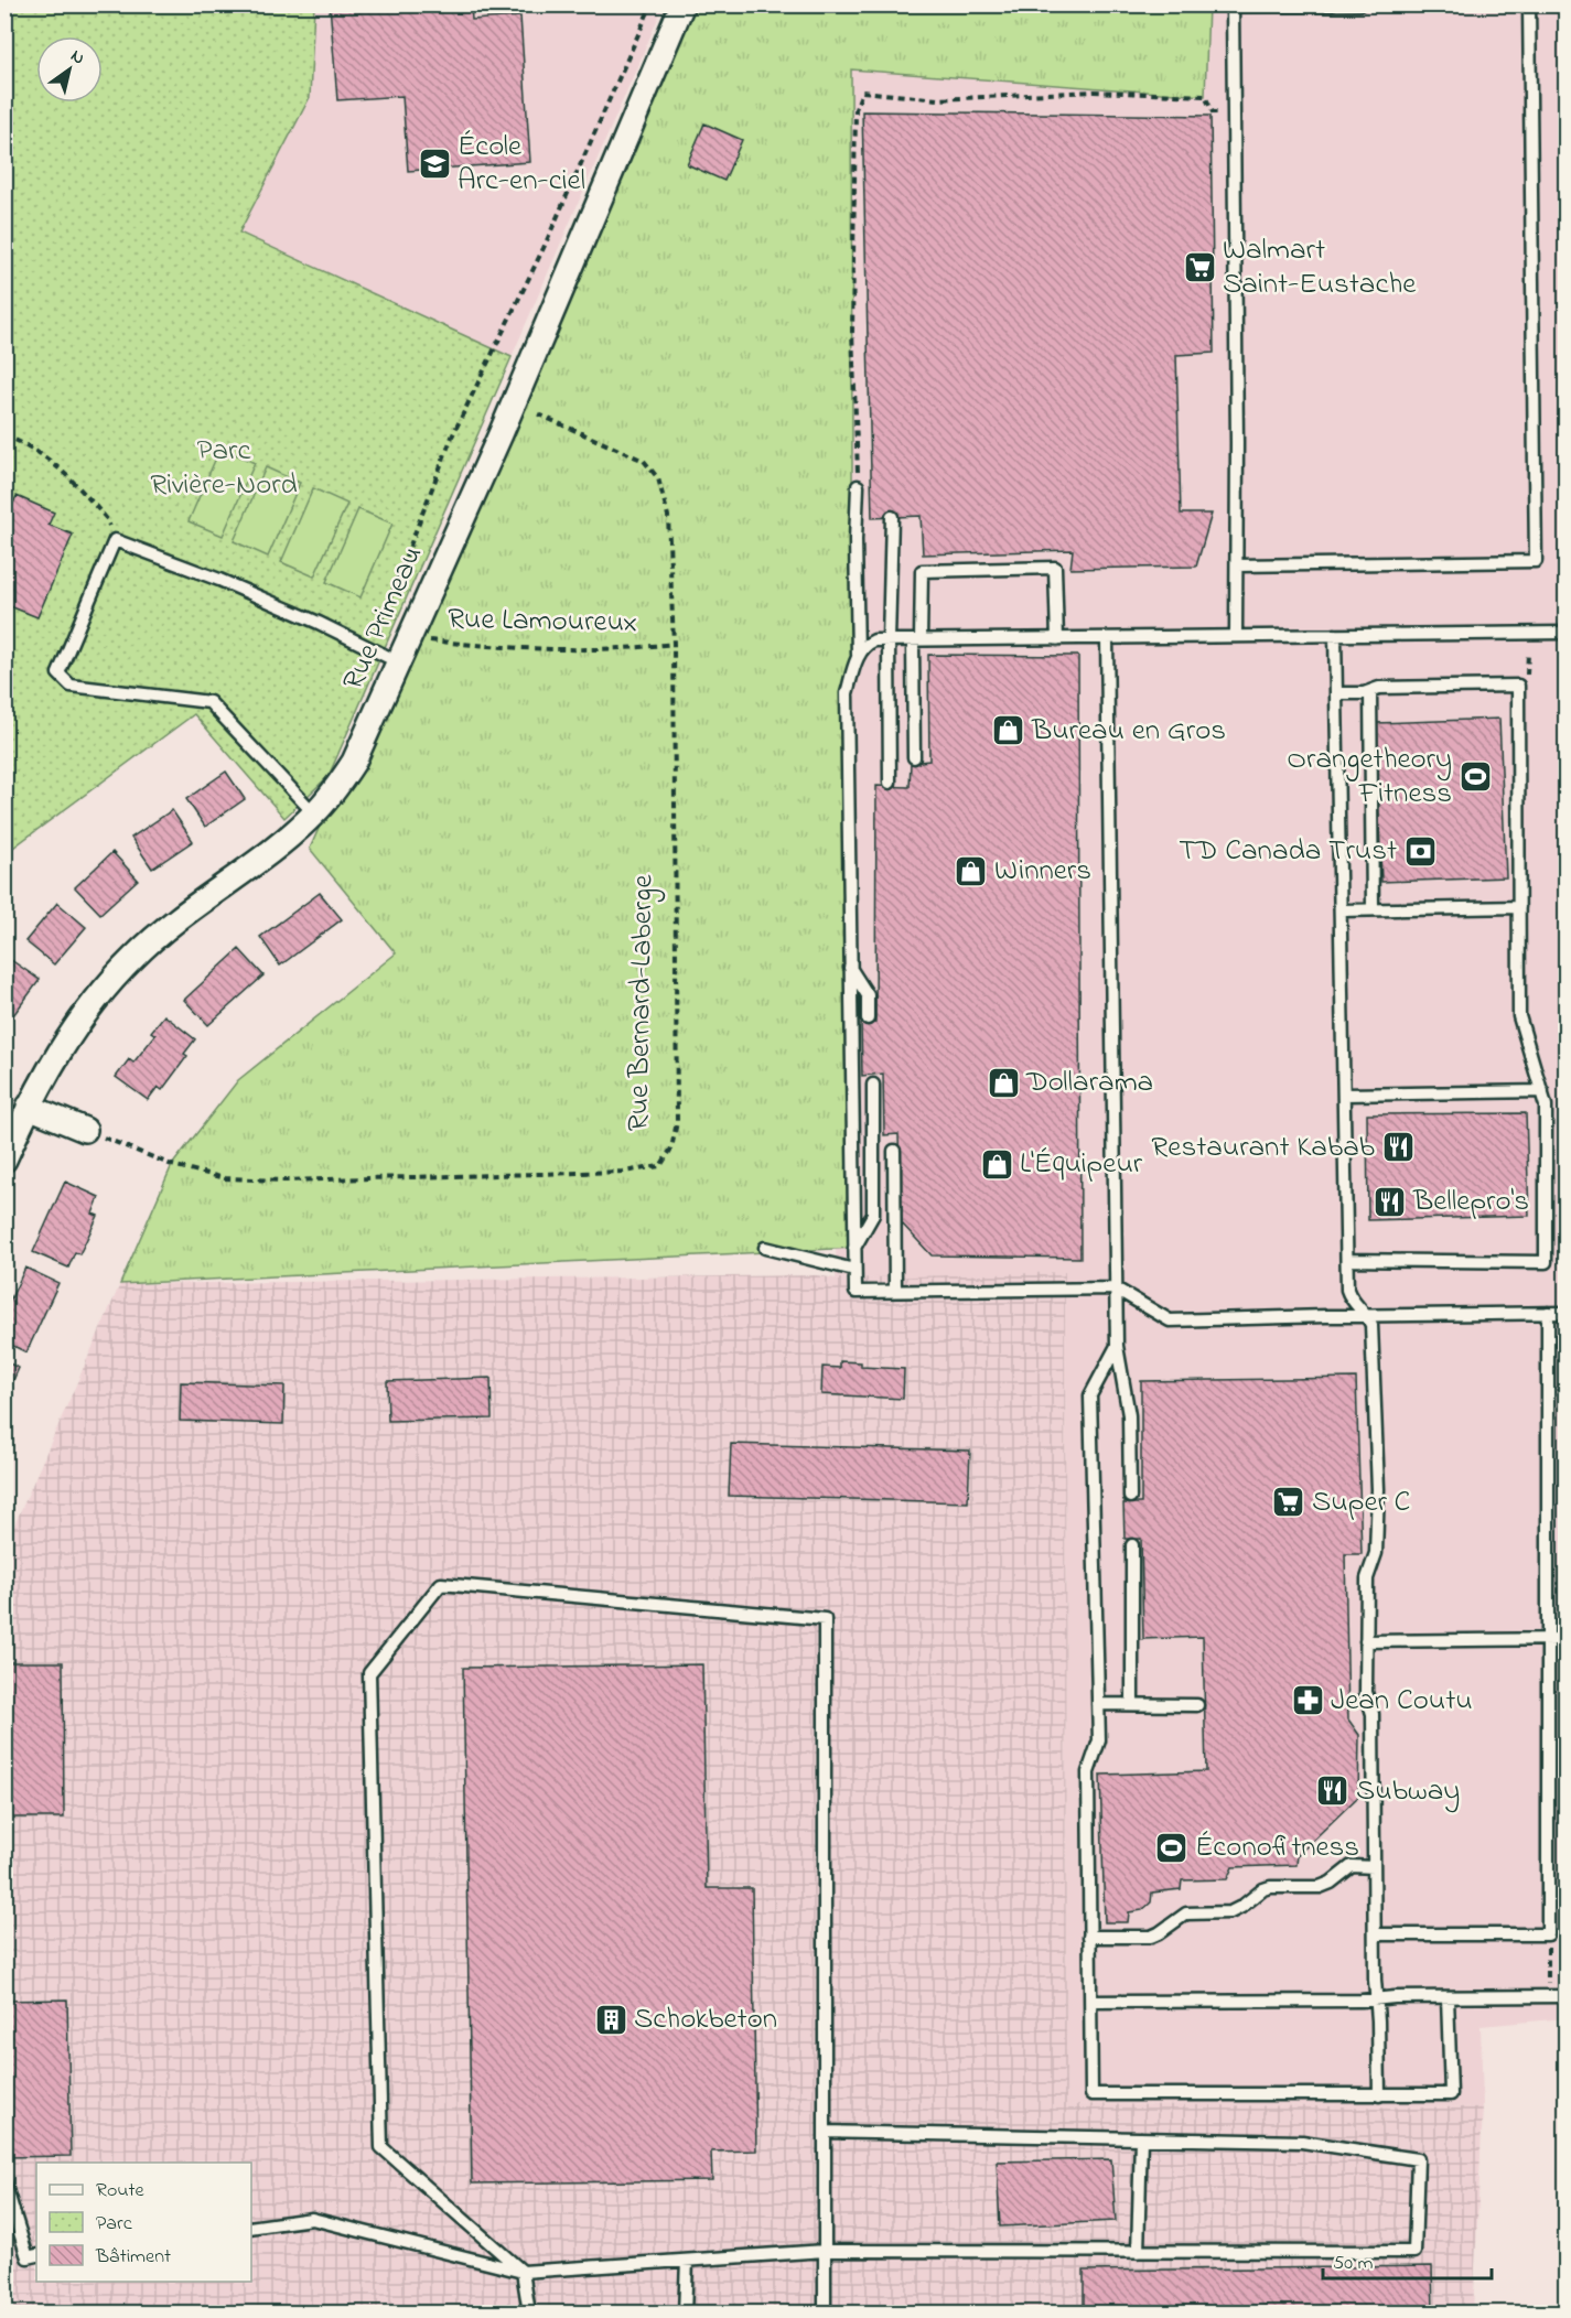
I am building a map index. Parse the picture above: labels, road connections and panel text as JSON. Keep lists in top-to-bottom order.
{
  "streets": {
    "street": ["Rue Primeau"],
    "path": ["Rue Lamoureux", "Rue Bernard-Laberge"]
  },
  "crossings": [
    ["Rue Primeau", "Rue Lamoureux"],
    ["Rue Primeau", "Rue Bernard-Laberge"],
    ["Rue Lamoureux", "Rue Bernard-Laberge"]
  ],
  "parks": ["Parc Rivière-Nord"],
  "places": {
    "school or university": ["École Arc-en-ciel"],
    "supermarket": ["Walmart Saint-Eustache", "Super C"],
    "shop": [
      "Bureau en Gros",
      "Winners",
      "Dollarama",
      "L'Équipeur"
    ],
    "sports": ["Orangetheory Fitness", "Éconofitness"],
    "bank": ["TD Canada Trust"],
    "restaurant": ["Restaurant Kabab", "Bellepro's", "Subway"],
    "pharmacy": ["Jean Coutu"],
    "building": ["Schokbeton"]
  },
  "legend": ["Route", "Parc", "Bâtiment"],
  "scale_bar": "50 m",
  "north": "top right"
}
